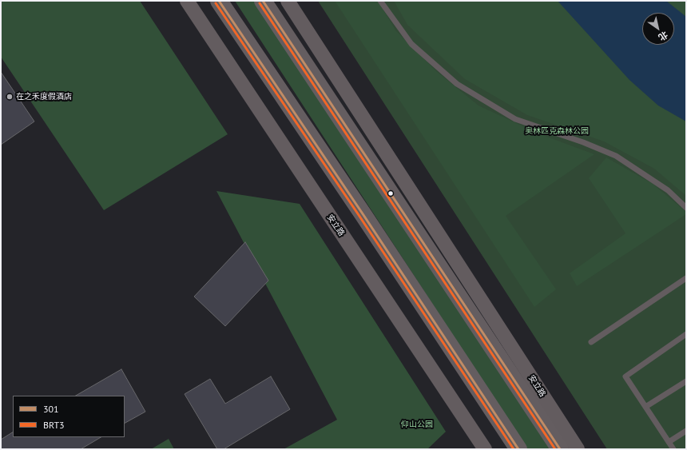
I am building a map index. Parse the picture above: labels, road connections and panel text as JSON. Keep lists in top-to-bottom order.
{
  "streets": {
    "main road": ["安立路"]
  },
  "parks": ["奥林匹克森林公园", "仰山公园"],
  "places": ["在之禾度假酒店"],
  "lines": ["transit line 301", "transit line BRT3"],
  "legend": ["301", "BRT3"],
  "north": "bottom right"
}
